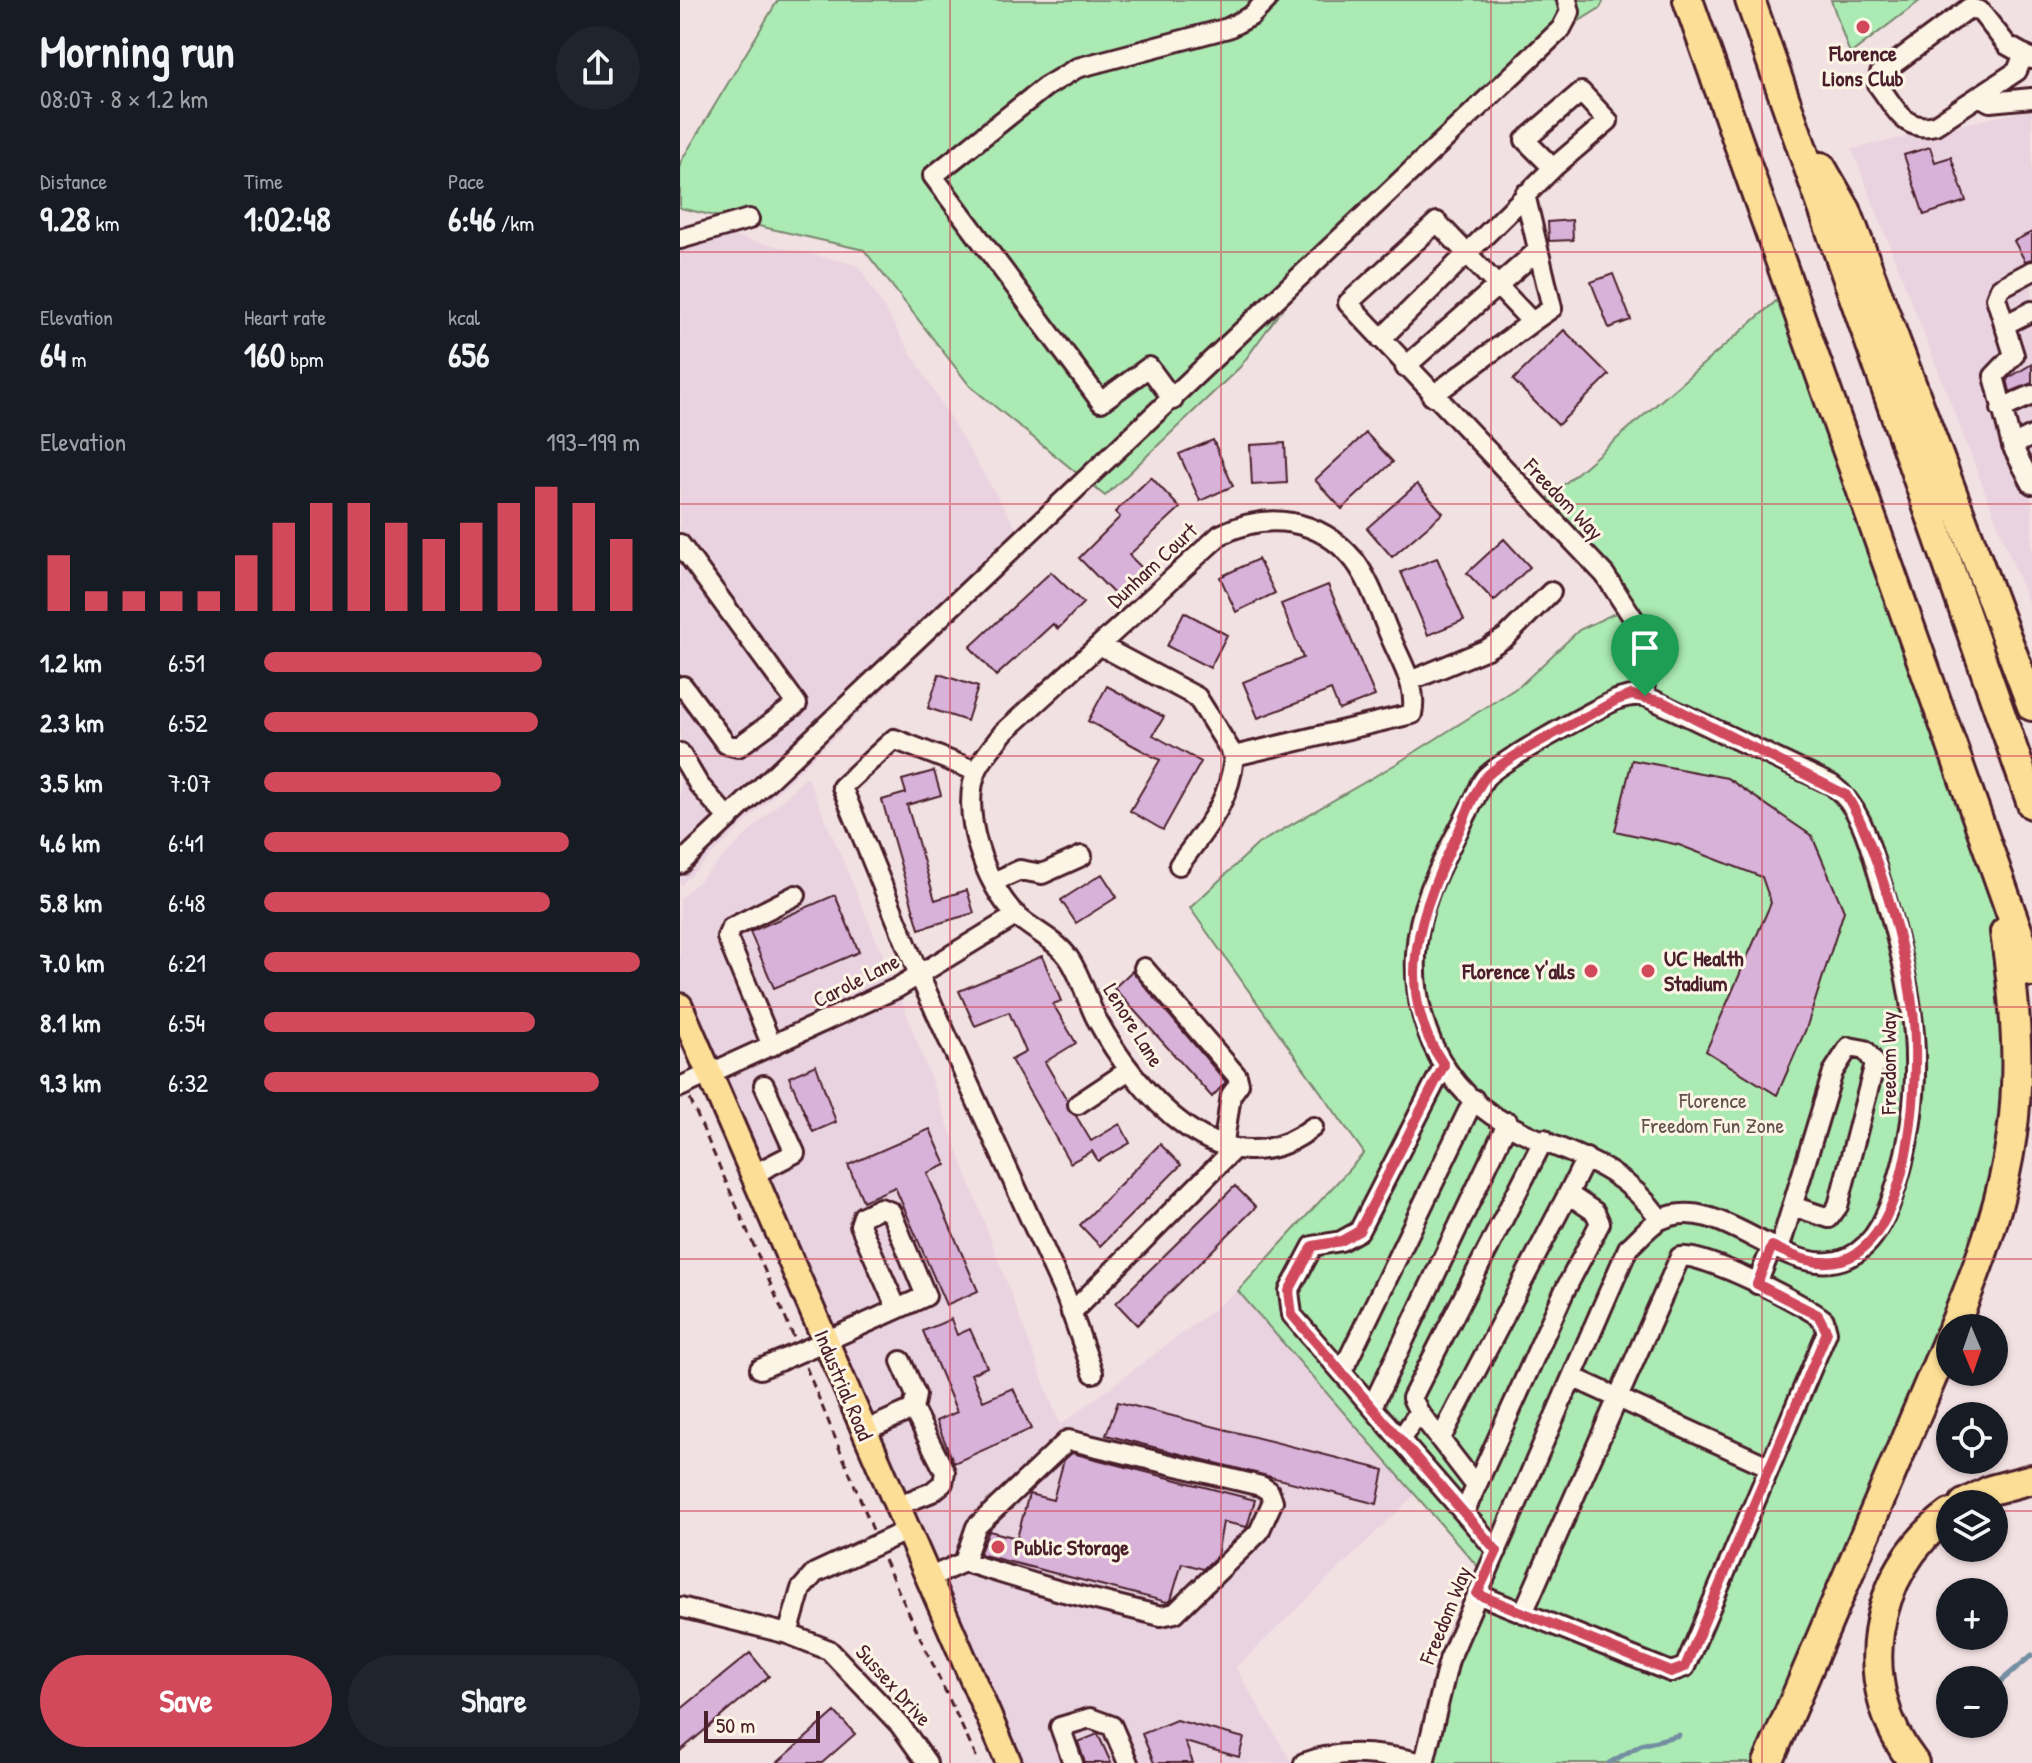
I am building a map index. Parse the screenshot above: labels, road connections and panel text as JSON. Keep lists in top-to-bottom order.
{
  "streets": {
    "main road": ["Industrial Road"],
    "street": [
      "Freedom Way",
      "Dunham Court",
      "Carole Lane",
      "Lenore Lane",
      "Sussex Drive"
    ]
  },
  "crossings": [
    ["Dunham Court", "Carole Lane"],
    ["Dunham Court", "Lenore Lane"],
    ["Carole Lane", "Lenore Lane"],
    ["Carole Lane", "Industrial Road"]
  ],
  "parks": ["Florence Freedom Fun Zone"],
  "places": [
    "Florence Lions Club",
    "Florence Y'alls",
    "UC Health Stadium",
    "Public Storage"
  ],
  "scale_bar": "50 m",
  "north": "bottom",
  "page": {
    "heading": ["Morning run", "08:07 · 8 × 1.2 km"],
    "stats": [
      ["Distance", "9.28 km"],
      ["Time", "1:02:48"],
      ["Pace", "6:46 /km"],
      ["Elevation", "64 m"],
      ["Heart rate", "160 bpm"],
      ["kcal", "656"]
    ],
    "chart": ["Elevation", "193–199 m"],
    "list": [
      {
        "name": "1.2 km",
        "note": "6:51"
      },
      {
        "name": "2.3 km",
        "note": "6:52"
      },
      {
        "name": "3.5 km",
        "note": "7:07"
      },
      {
        "name": "4.6 km",
        "note": "6:41"
      },
      {
        "name": "5.8 km",
        "note": "6:48"
      },
      {
        "name": "7.0 km",
        "note": "6:21"
      },
      {
        "name": "8.1 km",
        "note": "6:54"
      },
      {
        "name": "9.3 km",
        "note": "6:32"
      }
    ],
    "map_buttons": ["+", "−"],
    "buttons": ["Save", "Share"],
    "scale": "50 m"
  }
}
